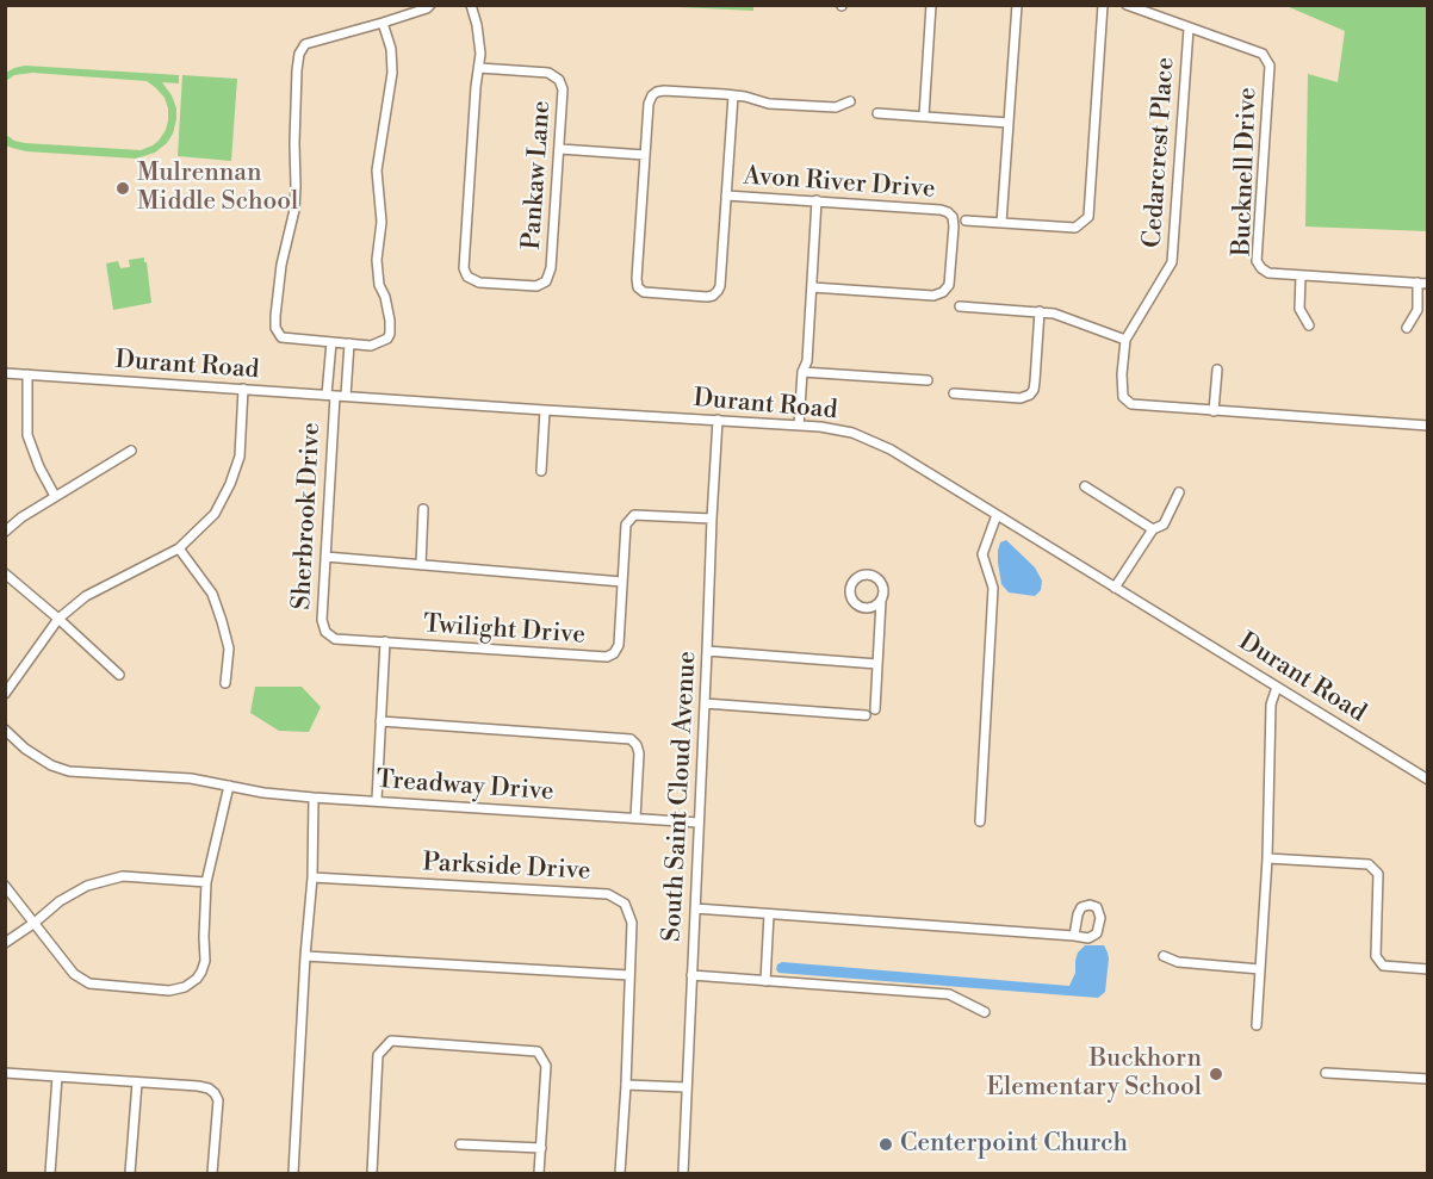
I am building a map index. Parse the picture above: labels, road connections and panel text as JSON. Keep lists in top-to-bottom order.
{
  "streets": {
    "street": [
      "Cedarcrest Place",
      "Bucknell Drive",
      "Pankaw Lane",
      "Avon River Drive",
      "Durant Road",
      "Sherbrook Drive",
      "Twilight Drive",
      "Treadway Drive",
      "South Saint Cloud Avenue",
      "Parkside Drive"
    ]
  },
  "crossings": [
    ["Cedarcrest Place", "Bucknell Drive"],
    ["Durant Road", "Sherbrook Drive"],
    ["Durant Road", "South Saint Cloud Avenue"],
    ["Sherbrook Drive", "Twilight Drive"],
    ["Twilight Drive", "South Saint Cloud Avenue"],
    ["Treadway Drive", "South Saint Cloud Avenue"]
  ],
  "places": ["Mulrennan Middle School", "Buckhorn Elementary School", "Centerpoint Church"]
}
